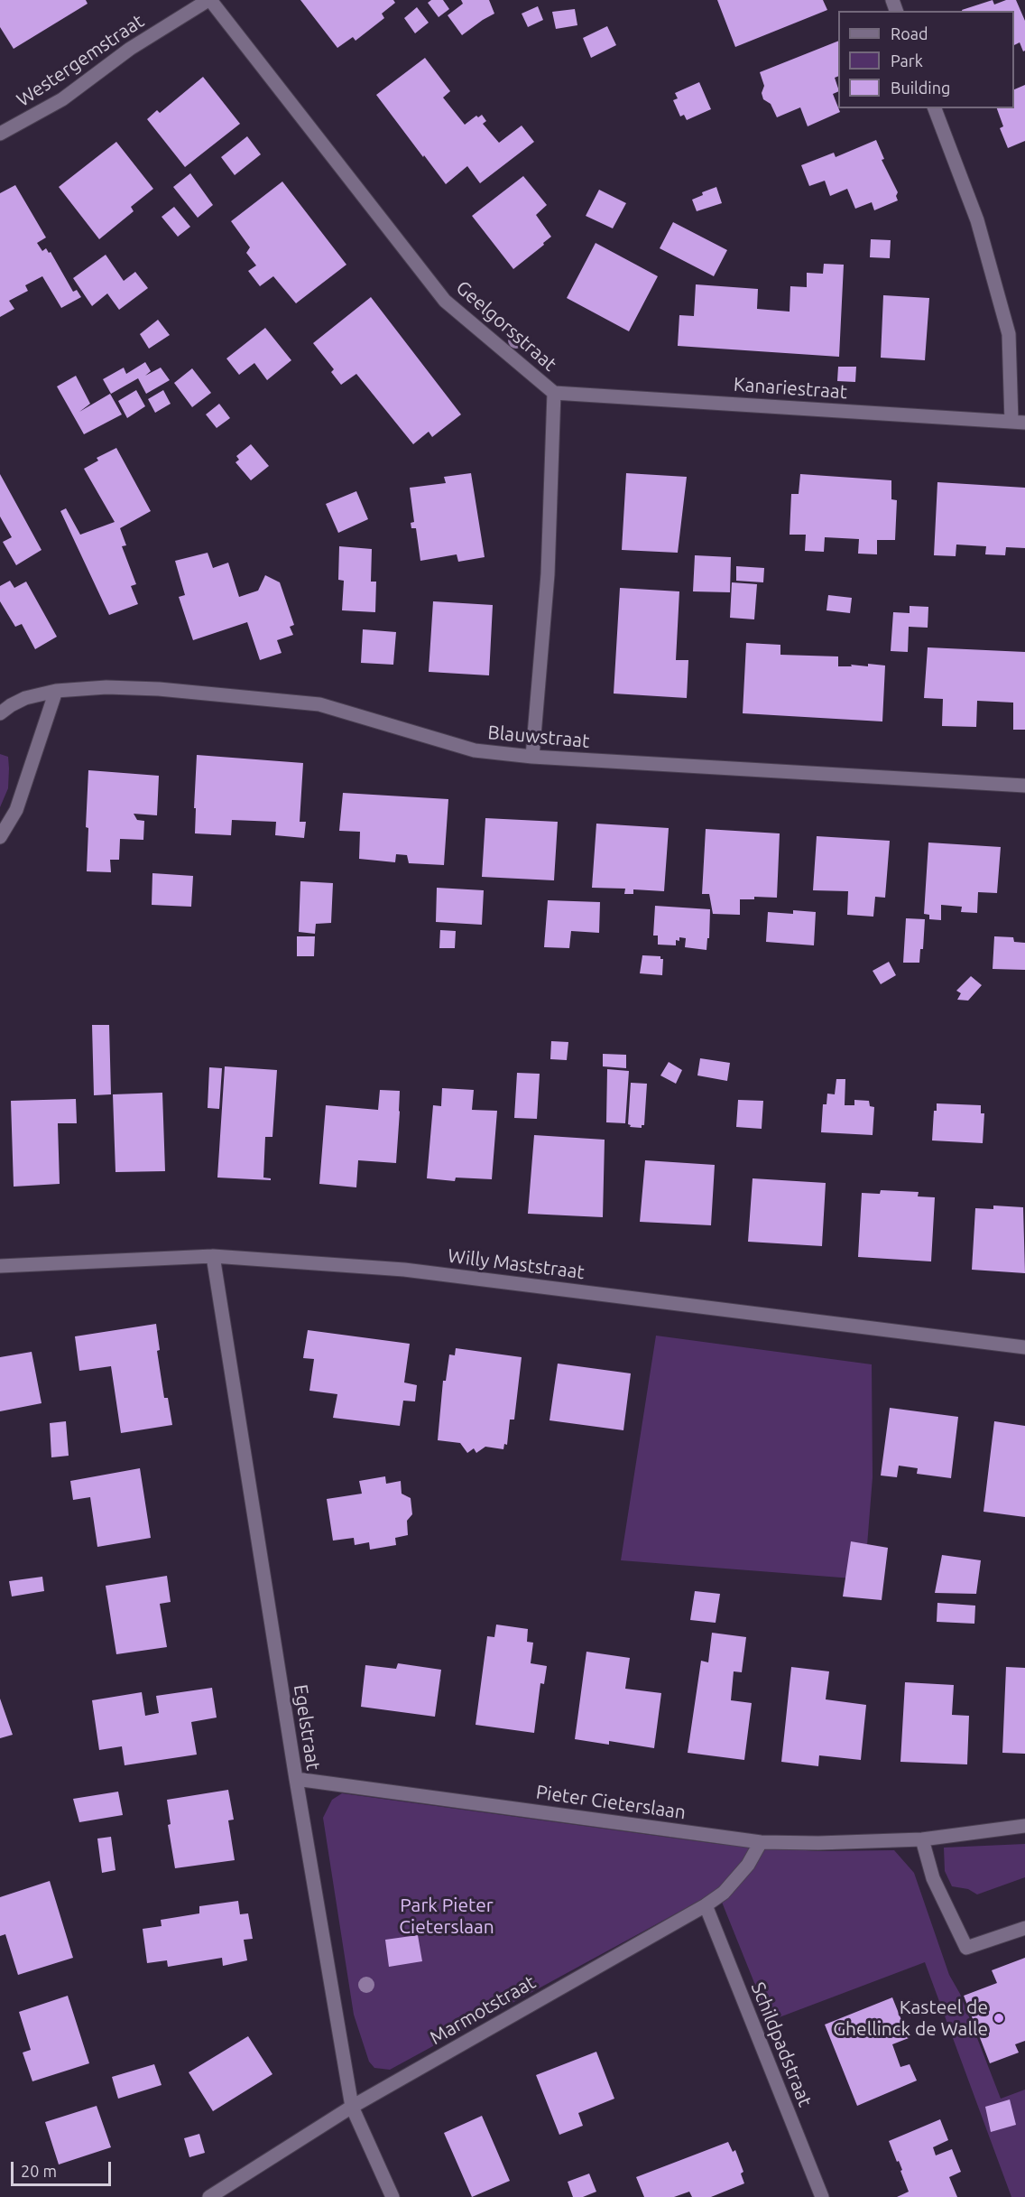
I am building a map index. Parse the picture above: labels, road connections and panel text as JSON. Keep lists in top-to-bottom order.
{
  "streets": {
    "street": [
      "Westergemstraat",
      "Geelgorsstraat",
      "Kanariestraat",
      "Blauwstraat",
      "Willy Maststraat",
      "Egelstraat",
      "Pieter Cieterslaan",
      "Marmotstraat",
      "Schildpadstraat"
    ]
  },
  "crossings": [
    ["Westergemstraat", "Geelgorsstraat"],
    ["Geelgorsstraat", "Kanariestraat"],
    ["Geelgorsstraat", "Blauwstraat"],
    ["Willy Maststraat", "Egelstraat"],
    ["Egelstraat", "Pieter Cieterslaan"],
    ["Egelstraat", "Marmotstraat"],
    ["Pieter Cieterslaan", "Marmotstraat"],
    ["Marmotstraat", "Schildpadstraat"]
  ],
  "parks": ["Park Pieter Cieterslaan"],
  "places": ["Kasteel de Ghellinck de Walle"],
  "legend": ["Road", "Park", "Building"],
  "scale_bar": "20 m"
}
